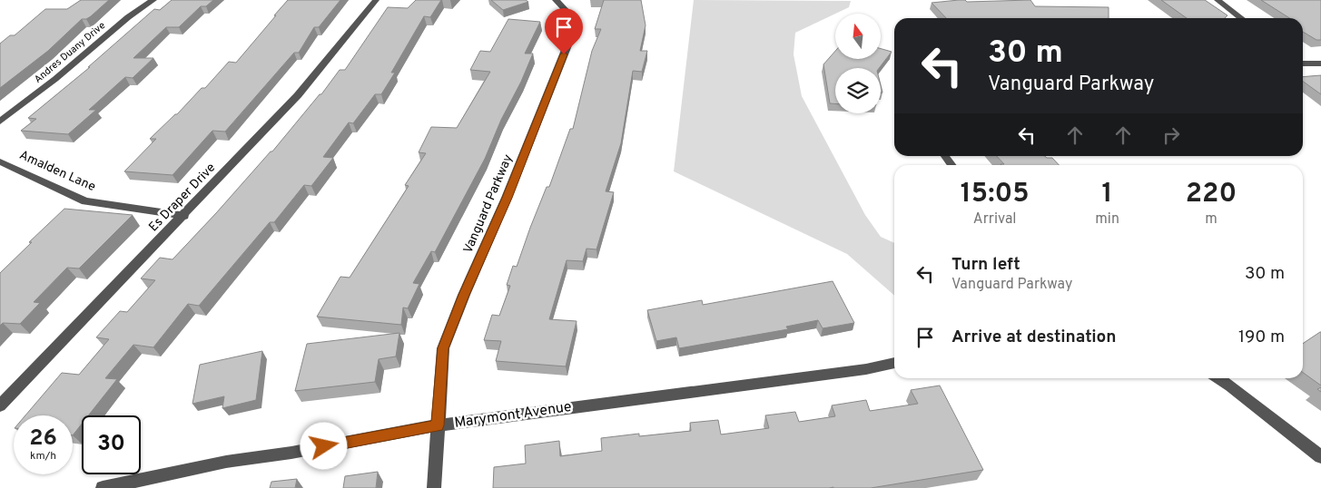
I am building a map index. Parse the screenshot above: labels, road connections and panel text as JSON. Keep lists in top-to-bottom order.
{
  "streets": {
    "street": [
      "Andres Duany Drive",
      "Amalden Lane",
      "Es Draper Drive",
      "Vanguard Parkway",
      "Marymont Avenue"
    ]
  },
  "crossings": [
    ["Amalden Lane", "Es Draper Drive"],
    ["Vanguard Parkway", "Marymont Avenue"]
  ],
  "north": "top",
  "page": {
    "turn": ["30 m", "Vanguard Parkway"],
    "eta": [
      "15:05",
      "Arrival",
      "1",
      "min",
      "220",
      "m"
    ],
    "list": [
      {
        "name": "Turn left",
        "note": "Vanguard Parkway",
        "value": "30 m"
      },
      {
        "name": "Arrive at destination",
        "value": "190 m"
      }
    ],
    "speed": "26 km/h",
    "limit": "30"
  }
}
